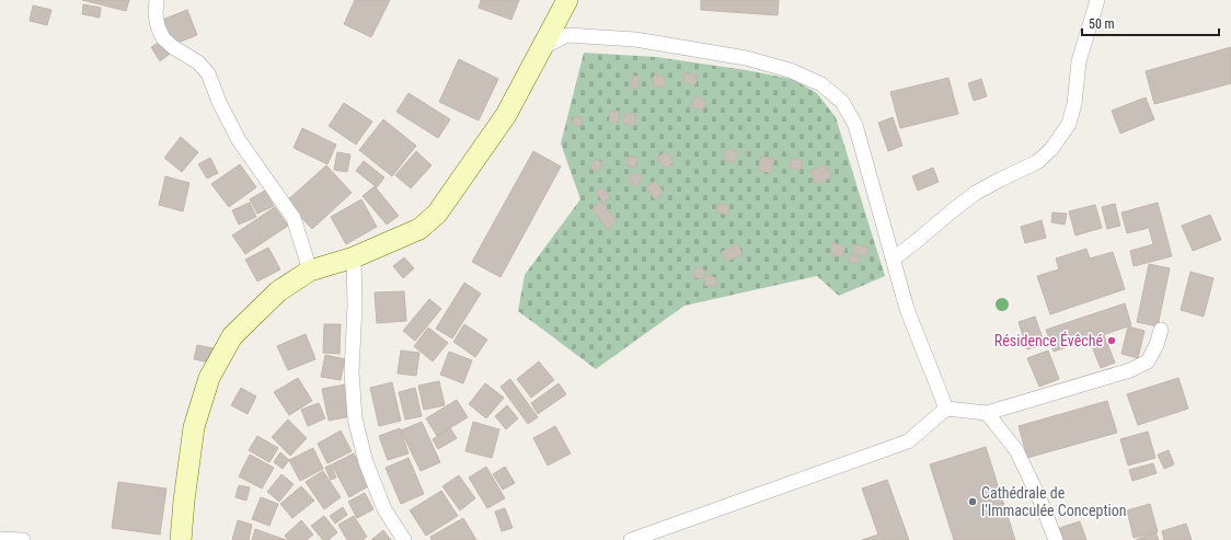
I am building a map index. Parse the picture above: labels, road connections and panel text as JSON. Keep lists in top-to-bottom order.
{
  "places": ["Résidence Évêché", "Cathédrale de l'Immaculée Conception"],
  "scale_bar": "50 m"
}
